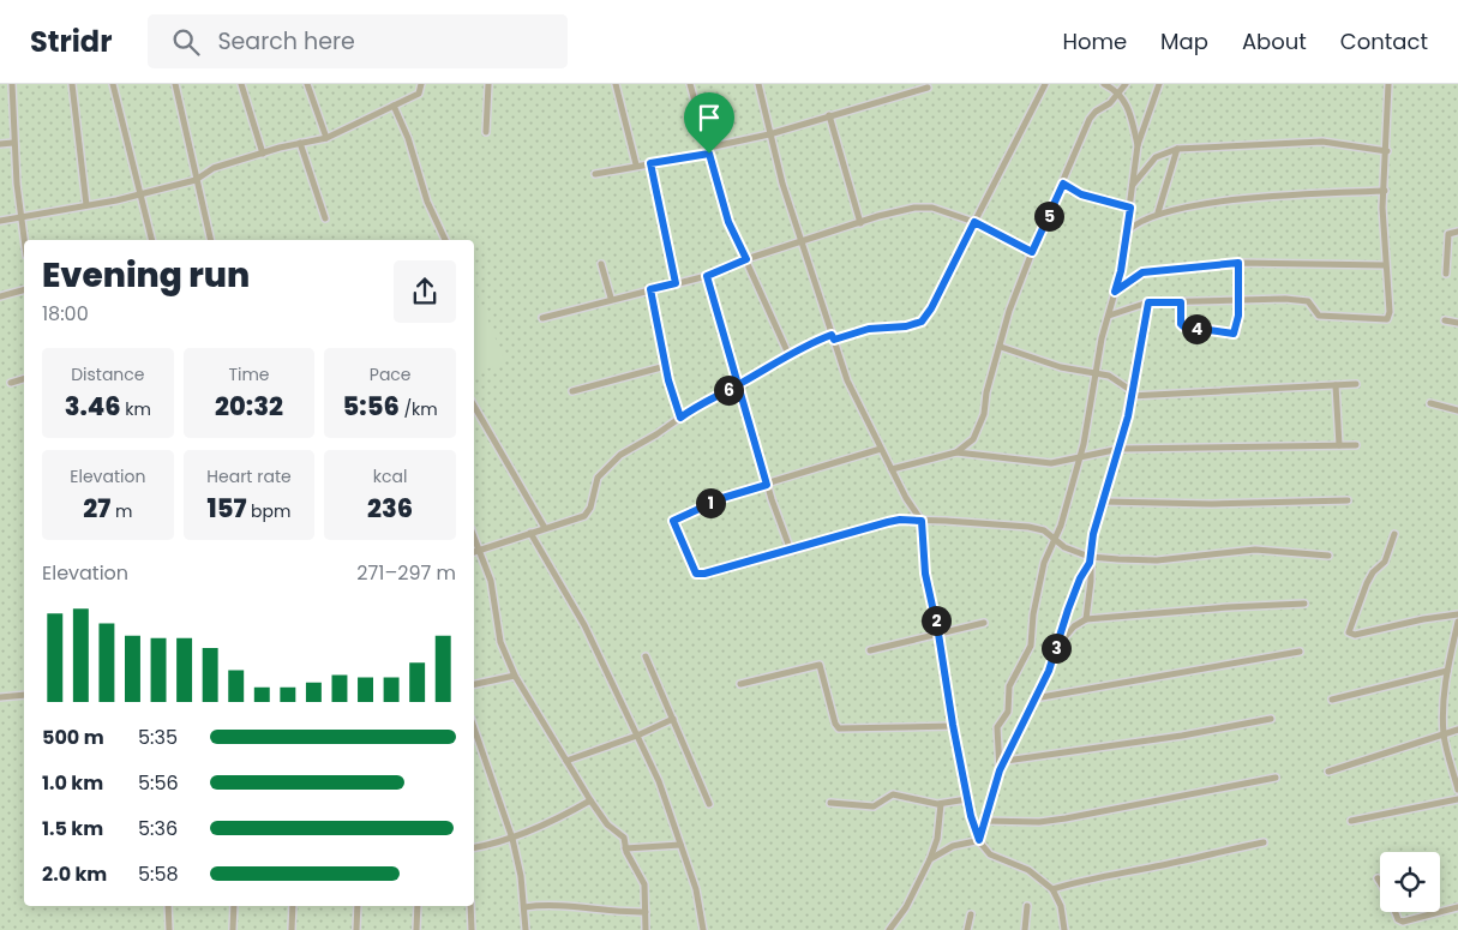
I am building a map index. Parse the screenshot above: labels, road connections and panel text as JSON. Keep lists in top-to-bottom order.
{
  "page": {
    "header": "Stridr",
    "search": "Search here",
    "nav": [
      "Home",
      "Map",
      "About",
      "Contact"
    ],
    "pins": [
      "5",
      "4",
      "6",
      "1",
      "2",
      "3"
    ],
    "heading": ["Evening run", "18:00"],
    "stats": [
      ["Distance", "3.46 km"],
      ["Time", "20:32"],
      ["Pace", "5:56 /km"],
      ["Elevation", "27 m"],
      ["Heart rate", "157 bpm"],
      ["kcal", "236"]
    ],
    "chart": ["Elevation", "271–297 m"],
    "list": [
      {
        "name": "500 m",
        "note": "5:35"
      },
      {
        "name": "1.0 km",
        "note": "5:56"
      },
      {
        "name": "1.5 km",
        "note": "5:36"
      },
      {
        "name": "2.0 km",
        "note": "5:58"
      }
    ]
  }
}
